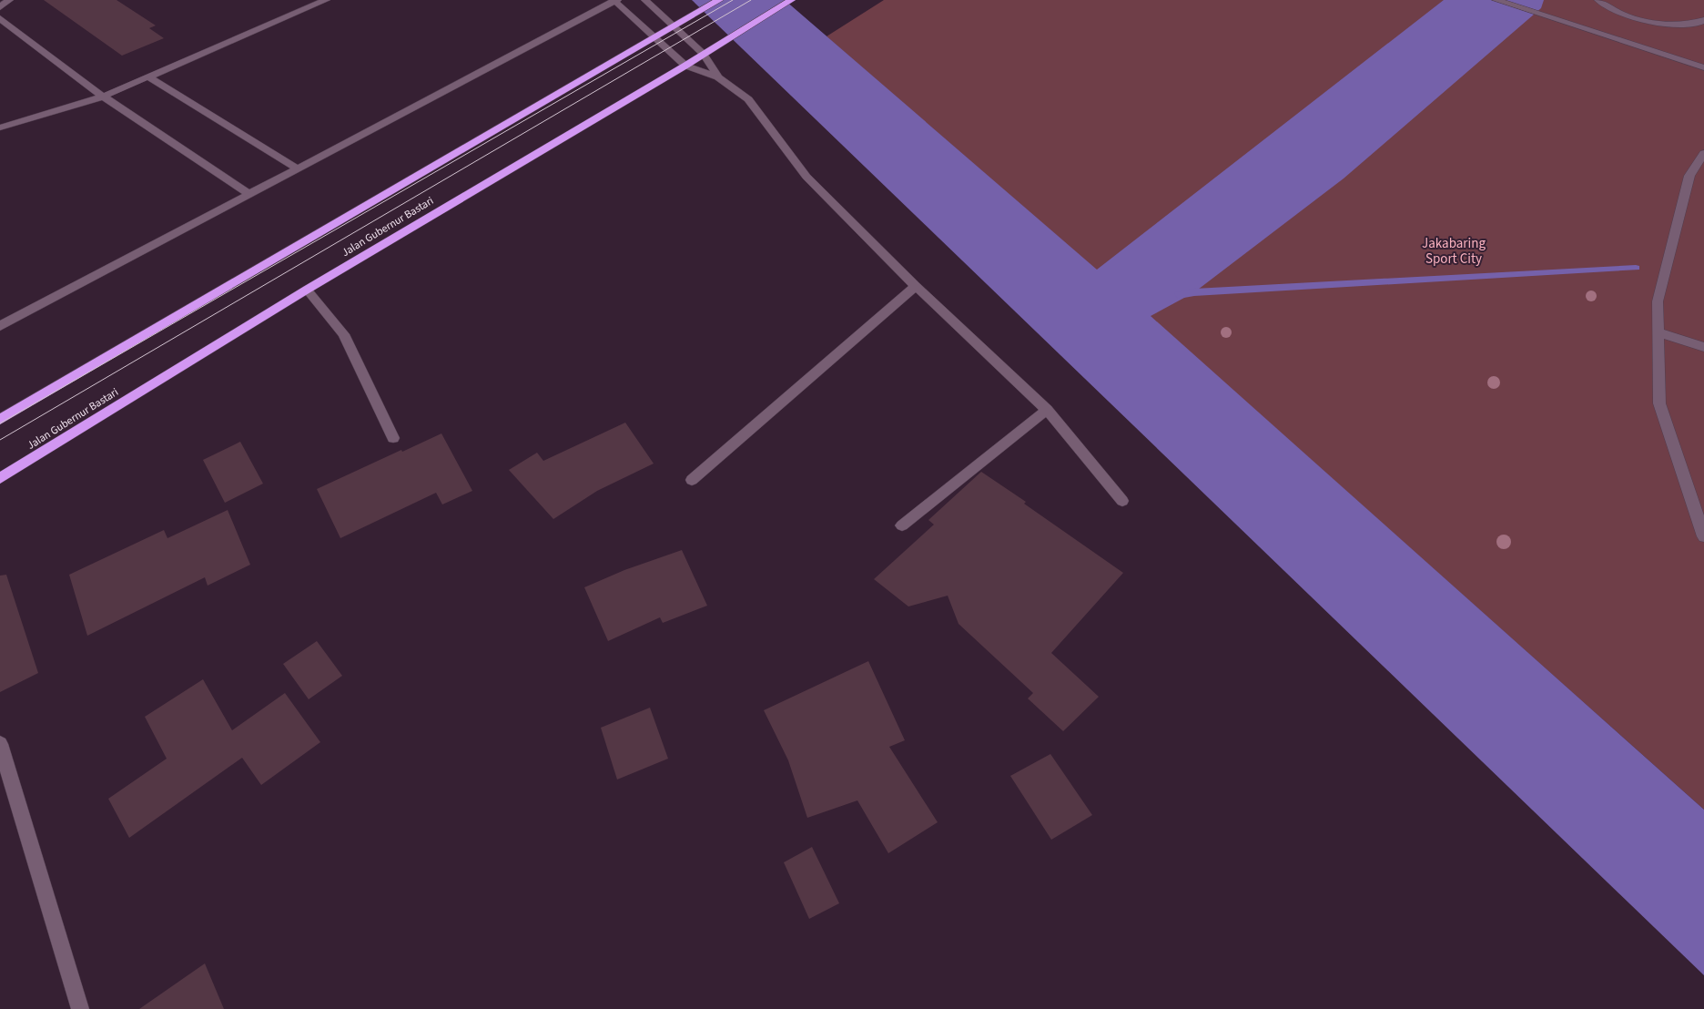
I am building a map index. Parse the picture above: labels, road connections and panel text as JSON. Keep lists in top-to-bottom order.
{
  "streets": {
    "highway": ["Jalan Gubernur Bastari"]
  },
  "parks": ["Jakabaring Sport City"]
}
